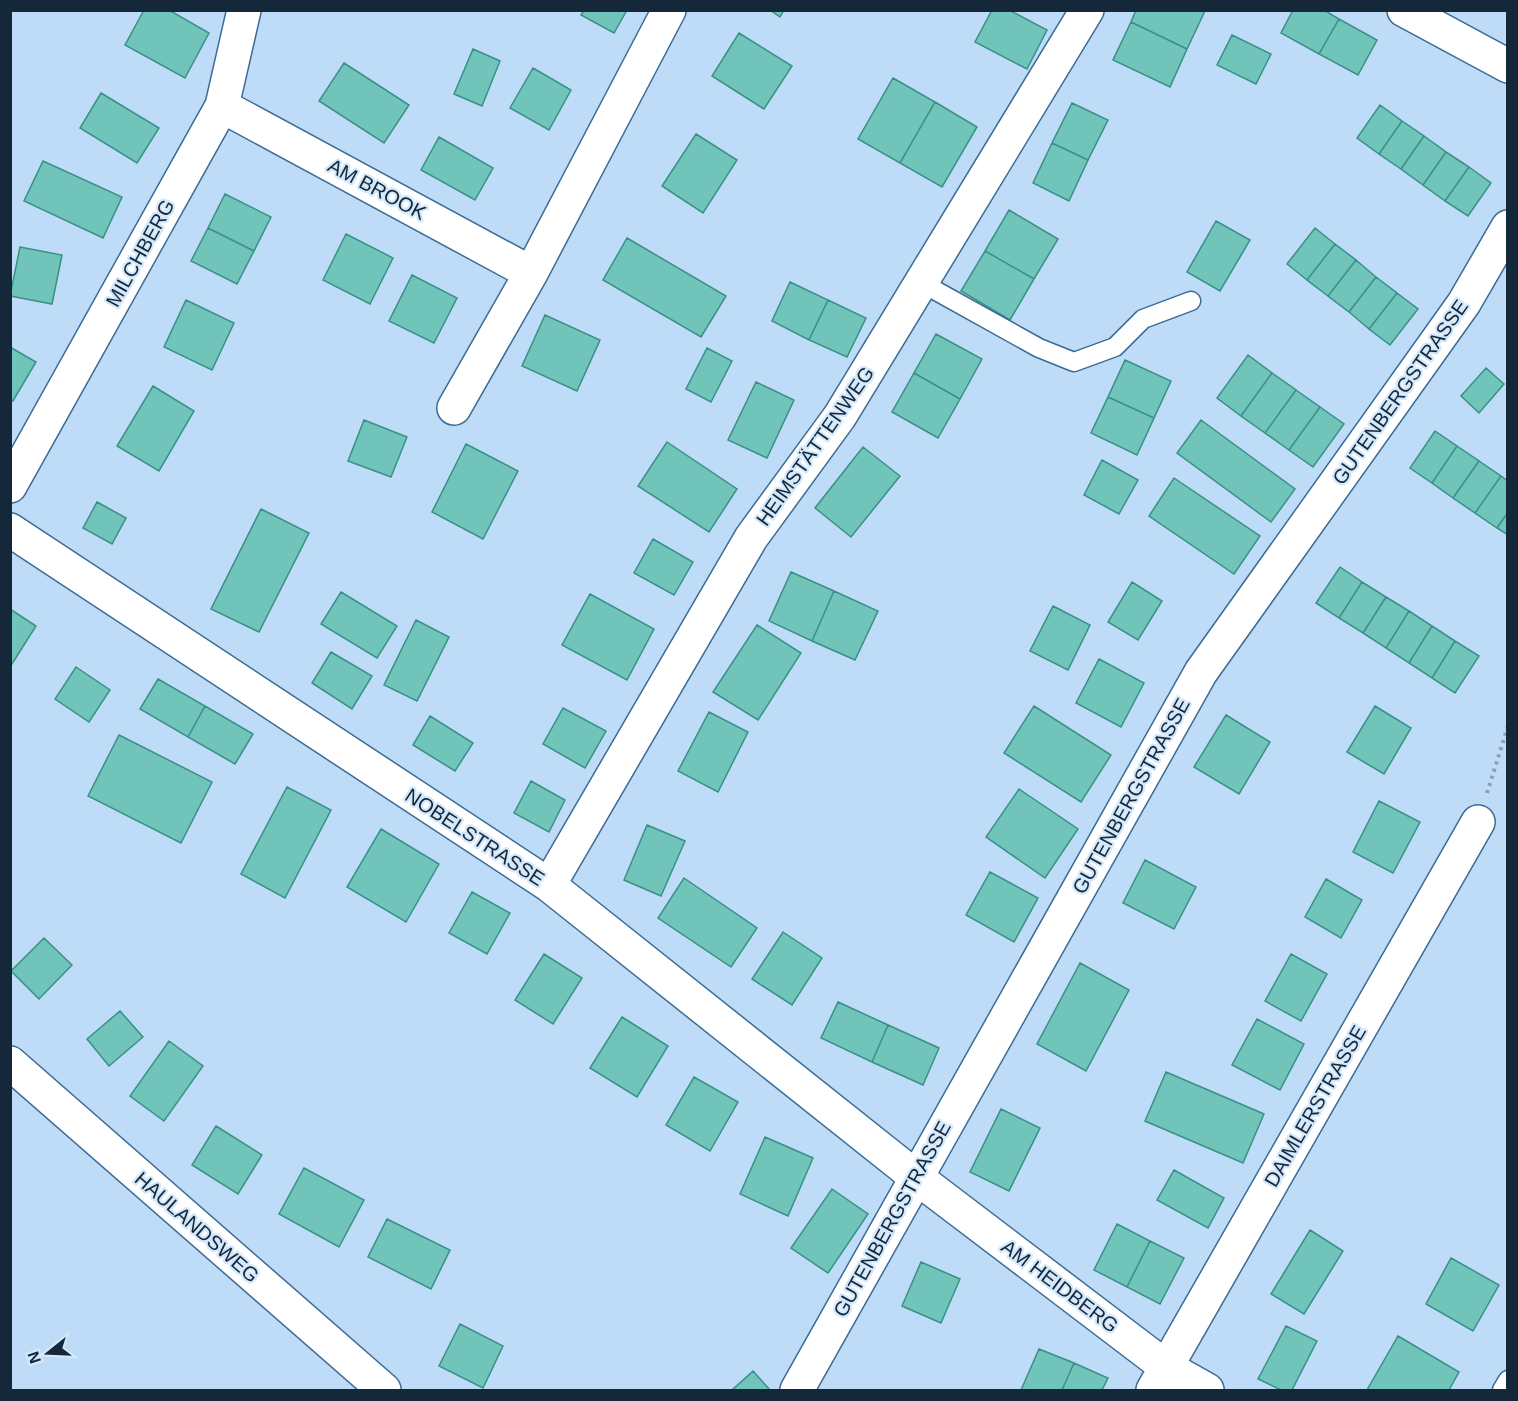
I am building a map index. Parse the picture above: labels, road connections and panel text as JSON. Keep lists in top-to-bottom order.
{
  "streets": {
    "street": [
      "AM BROOK",
      "MILCHBERG",
      "GUTENBERGSTRASSE",
      "HEIMSTÄTTENWEG",
      "NOBELSTRASSE",
      "DAIMLERSTRASSE",
      "HAULANDSWEG",
      "AM HEIDBERG"
    ]
  },
  "crossings": [
    ["AM BROOK", "MILCHBERG"],
    ["GUTENBERGSTRASSE", "NOBELSTRASSE"],
    ["GUTENBERGSTRASSE", "AM HEIDBERG"],
    ["HEIMSTÄTTENWEG", "NOBELSTRASSE"],
    ["NOBELSTRASSE", "AM HEIDBERG"],
    ["DAIMLERSTRASSE", "AM HEIDBERG"]
  ],
  "north": "left"
}
